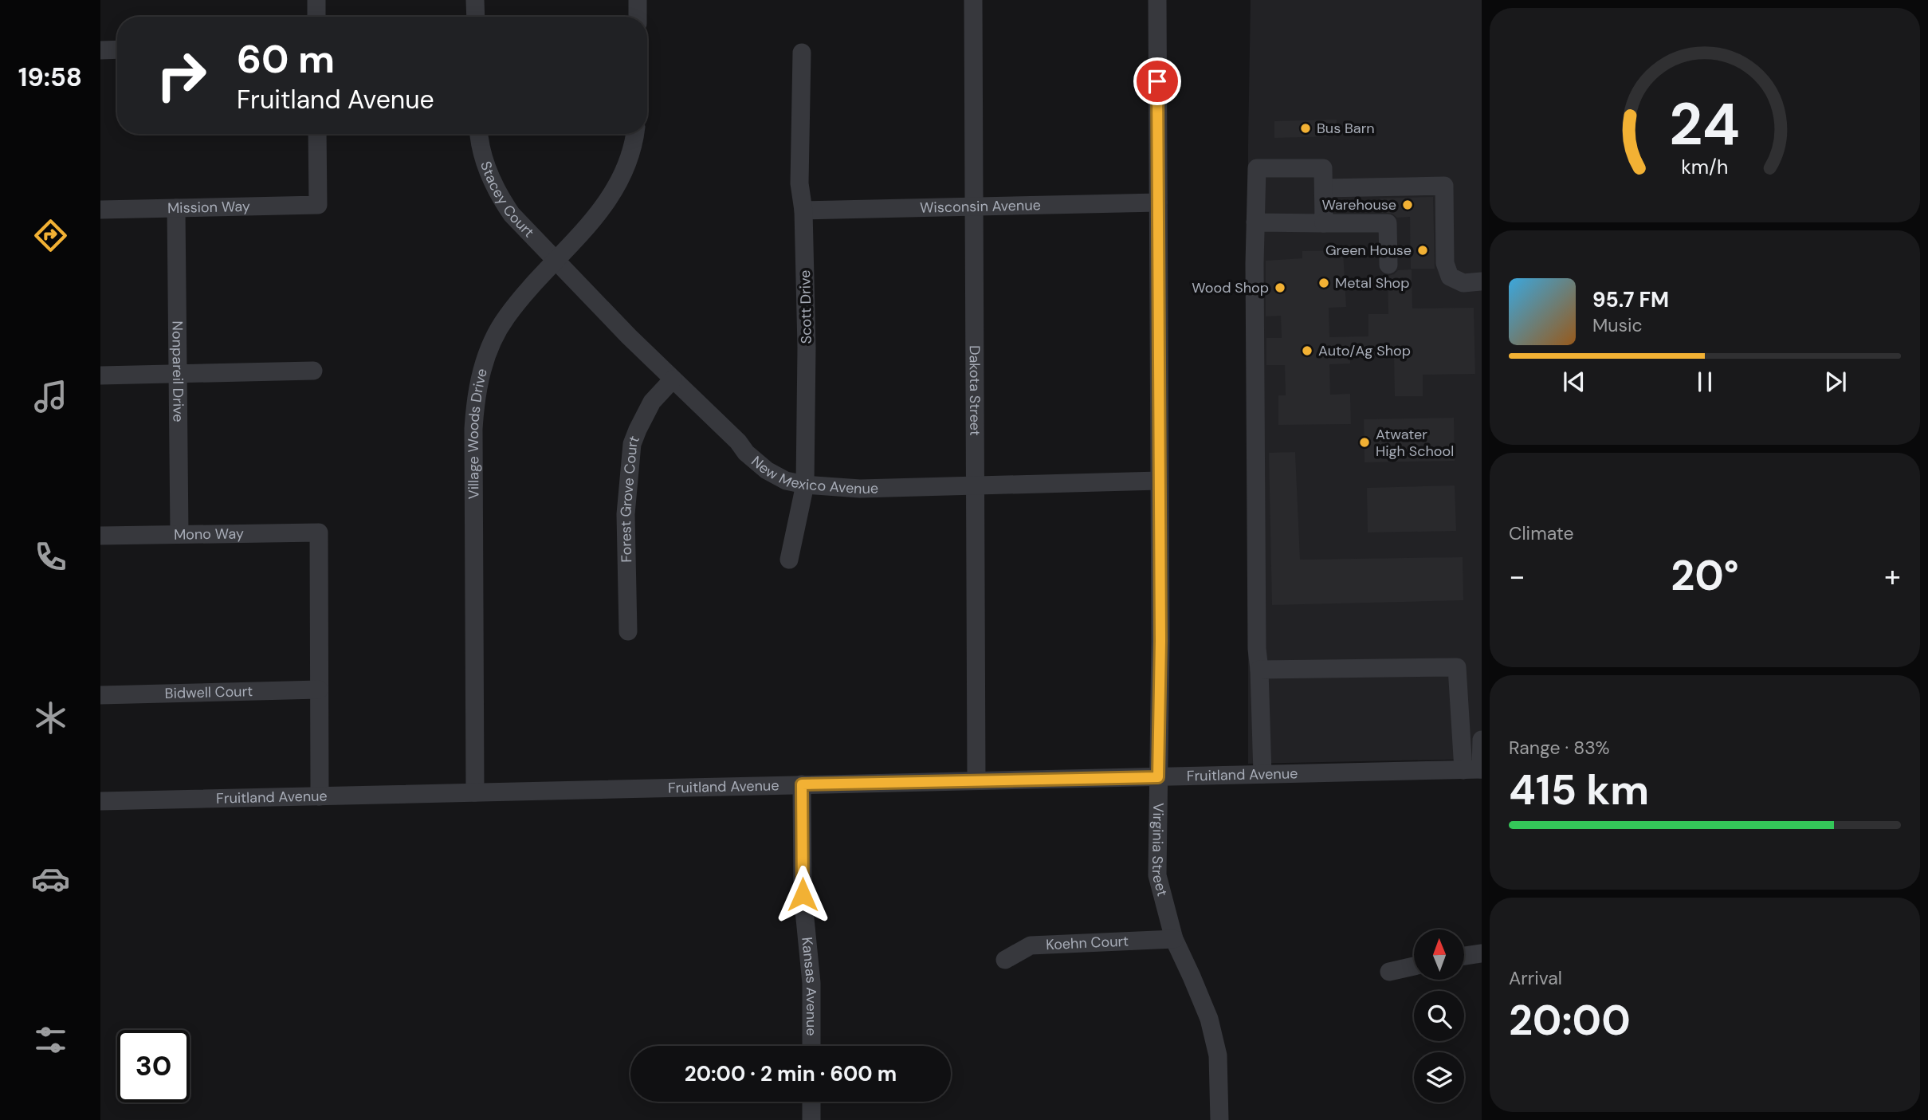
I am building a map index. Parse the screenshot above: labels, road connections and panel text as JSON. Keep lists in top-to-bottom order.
{
  "streets": {
    "street": [
      "Stacey Court",
      "Wisconsin Avenue",
      "Mission Way",
      "Scott Drive",
      "Nonpareil Drive",
      "Dakota Street",
      "Village Woods Drive",
      "New Mexico Avenue",
      "Forest Grove Court",
      "Mono Way",
      "Bidwell Court",
      "Fruitland Avenue",
      "Virginia Street",
      "Koehn Court",
      "Kansas Avenue"
    ]
  },
  "crossings": [
    ["Stacey Court", "Village Woods Drive"],
    ["Stacey Court", "New Mexico Avenue"],
    ["Wisconsin Avenue", "Scott Drive"],
    ["Wisconsin Avenue", "Dakota Street"],
    ["Wisconsin Avenue", "Virginia Street"],
    ["Mission Way", "Nonpareil Drive"],
    ["Scott Drive", "New Mexico Avenue"],
    ["Nonpareil Drive", "Mono Way"],
    ["Dakota Street", "New Mexico Avenue"],
    ["Dakota Street", "Fruitland Avenue"],
    ["Village Woods Drive", "New Mexico Avenue"],
    ["Village Woods Drive", "Fruitland Avenue"],
    ["New Mexico Avenue", "Forest Grove Court"],
    ["New Mexico Avenue", "Virginia Street"],
    ["Mono Way", "Bidwell Court"],
    ["Fruitland Avenue", "Virginia Street"],
    ["Fruitland Avenue", "Kansas Avenue"],
    ["Virginia Street", "Koehn Court"]
  ],
  "places": [
    "Bus Barn",
    "Warehouse",
    "Green House",
    "Metal Shop",
    "Wood Shop",
    "Auto/Ag Shop",
    "Atwater High School"
  ],
  "north": "top",
  "page": {
    "tabs": "19:58",
    "turn": ["60 m", "Fruitland Avenue"],
    "song": ["95.7 FM", "Music"],
    "tile": [
      "Climate",
      ["Range · 83%", "415 km"],
      ["Arrival", "20:00"]
    ],
    "heat": ["−", "20°", "+"],
    "limit": "30",
    "trip": "20:00 · 2 min · 600 m",
    "gauge": ["24", "km/h"]
  }
}
